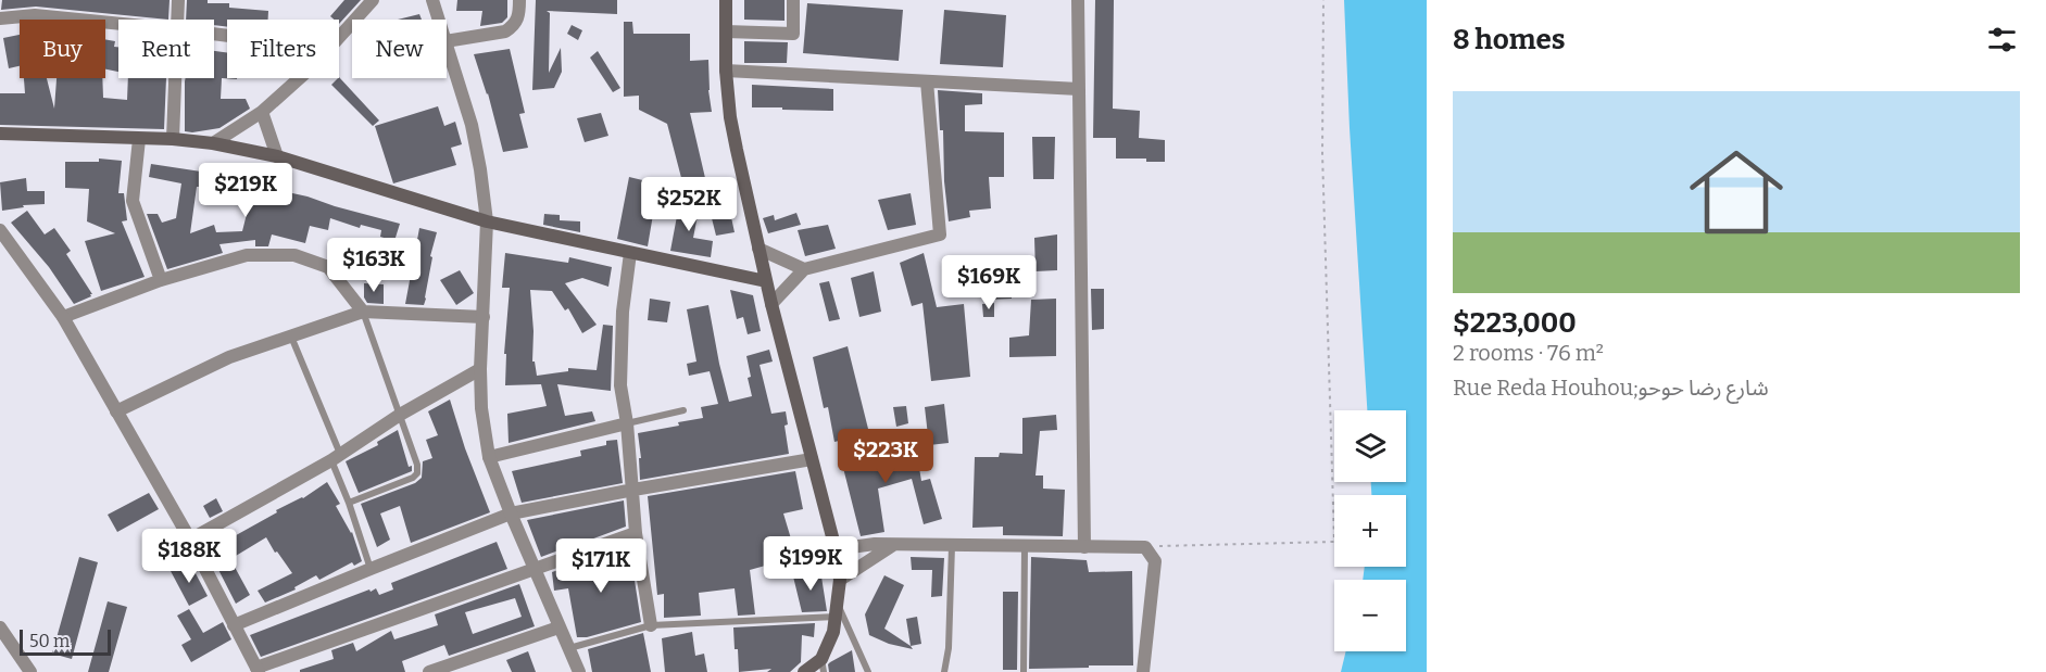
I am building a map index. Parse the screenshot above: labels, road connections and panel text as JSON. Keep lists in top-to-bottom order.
{
  "scale_bar": "50 m",
  "page": {
    "heading": "8 homes",
    "chip": [
      "Buy",
      "Rent",
      "Filters",
      "New"
    ],
    "list": [
      {
        "name": "$223,000",
        "note": "2 rooms · 76 m² · Rue Reda Houhou;شارع رضا حوحو"
      }
    ],
    "price": [
      "$219K",
      "$252K",
      "$163K",
      "$169K",
      "$223K",
      "$188K",
      "$199K",
      "$171K"
    ],
    "map_buttons": ["+", "−"],
    "scale": "50 m"
  }
}
